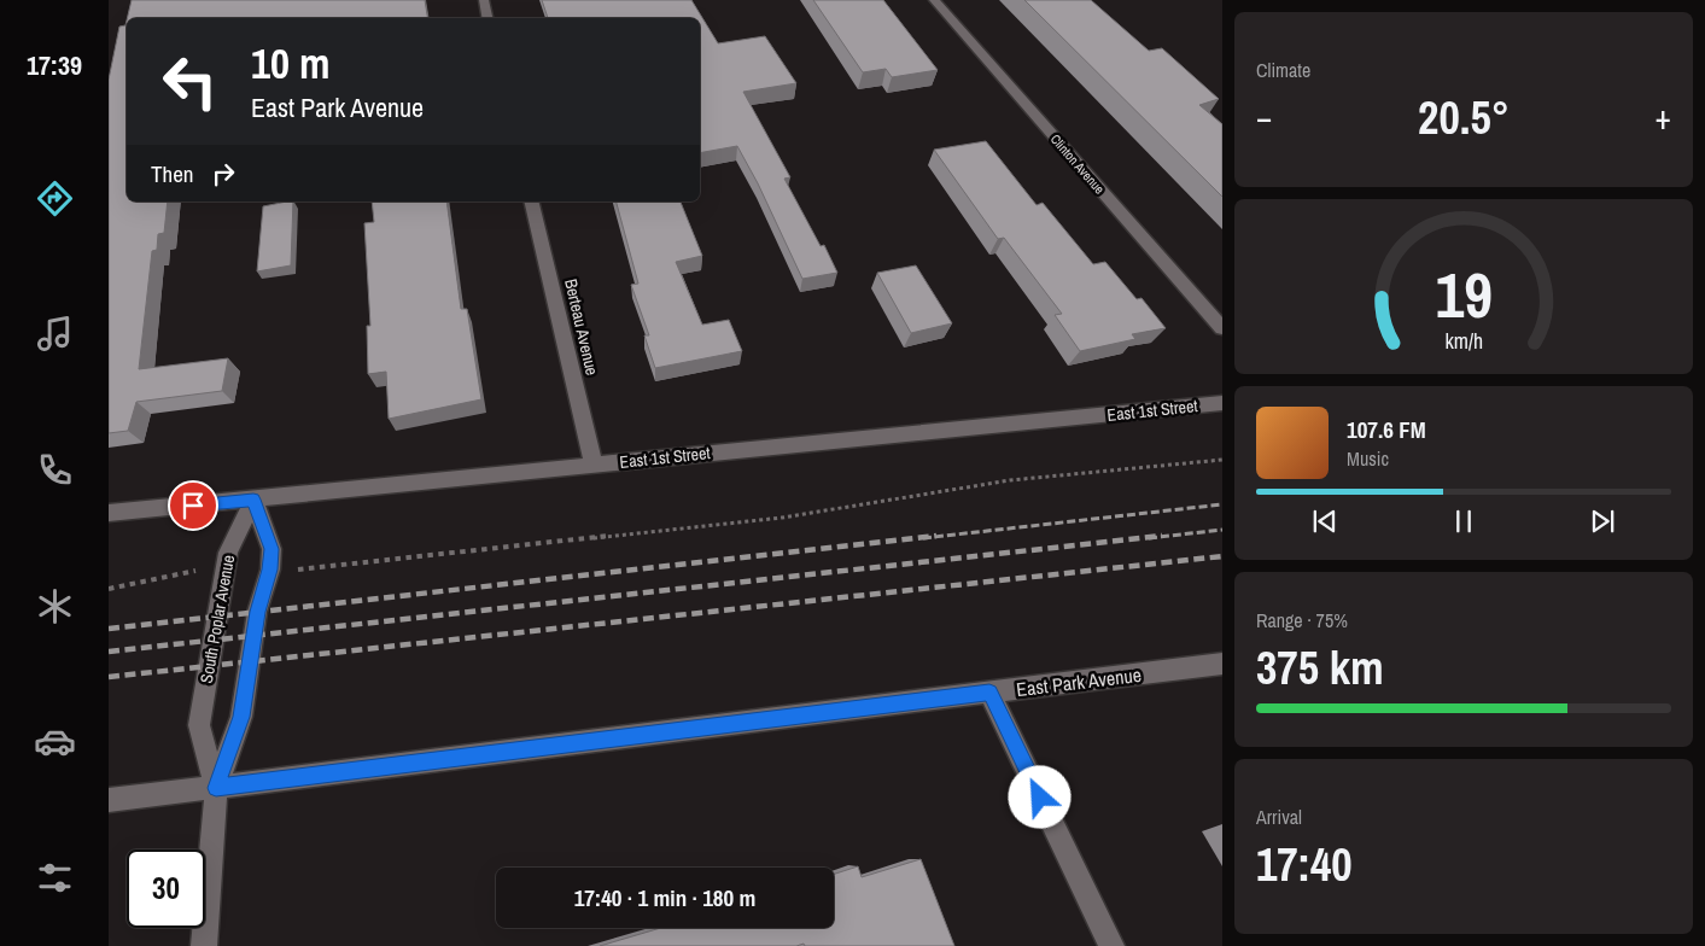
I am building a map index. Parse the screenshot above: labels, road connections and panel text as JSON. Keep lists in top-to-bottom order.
{
  "streets": {
    "street": [
      "Clinton Avenue",
      "Berteau Avenue",
      "East 1st Street",
      "South Poplar Avenue",
      "East Park Avenue"
    ]
  },
  "crossings": [
    ["Berteau Avenue", "East 1st Street"],
    ["East 1st Street", "South Poplar Avenue"],
    ["South Poplar Avenue", "East Park Avenue"]
  ],
  "page": {
    "tabs": "17:39",
    "tile": [
      "Climate",
      ["Range · 75%", "375 km"],
      ["Arrival", "17:40"]
    ],
    "turn": ["10 m", "East Park Avenue"],
    "heat": ["−", "20.5°", "+"],
    "then": "Then",
    "song": ["107.6 FM", "Music"],
    "limit": "30",
    "trip": "17:40 · 1 min · 180 m",
    "gauge": ["19", "km/h"]
  }
}
